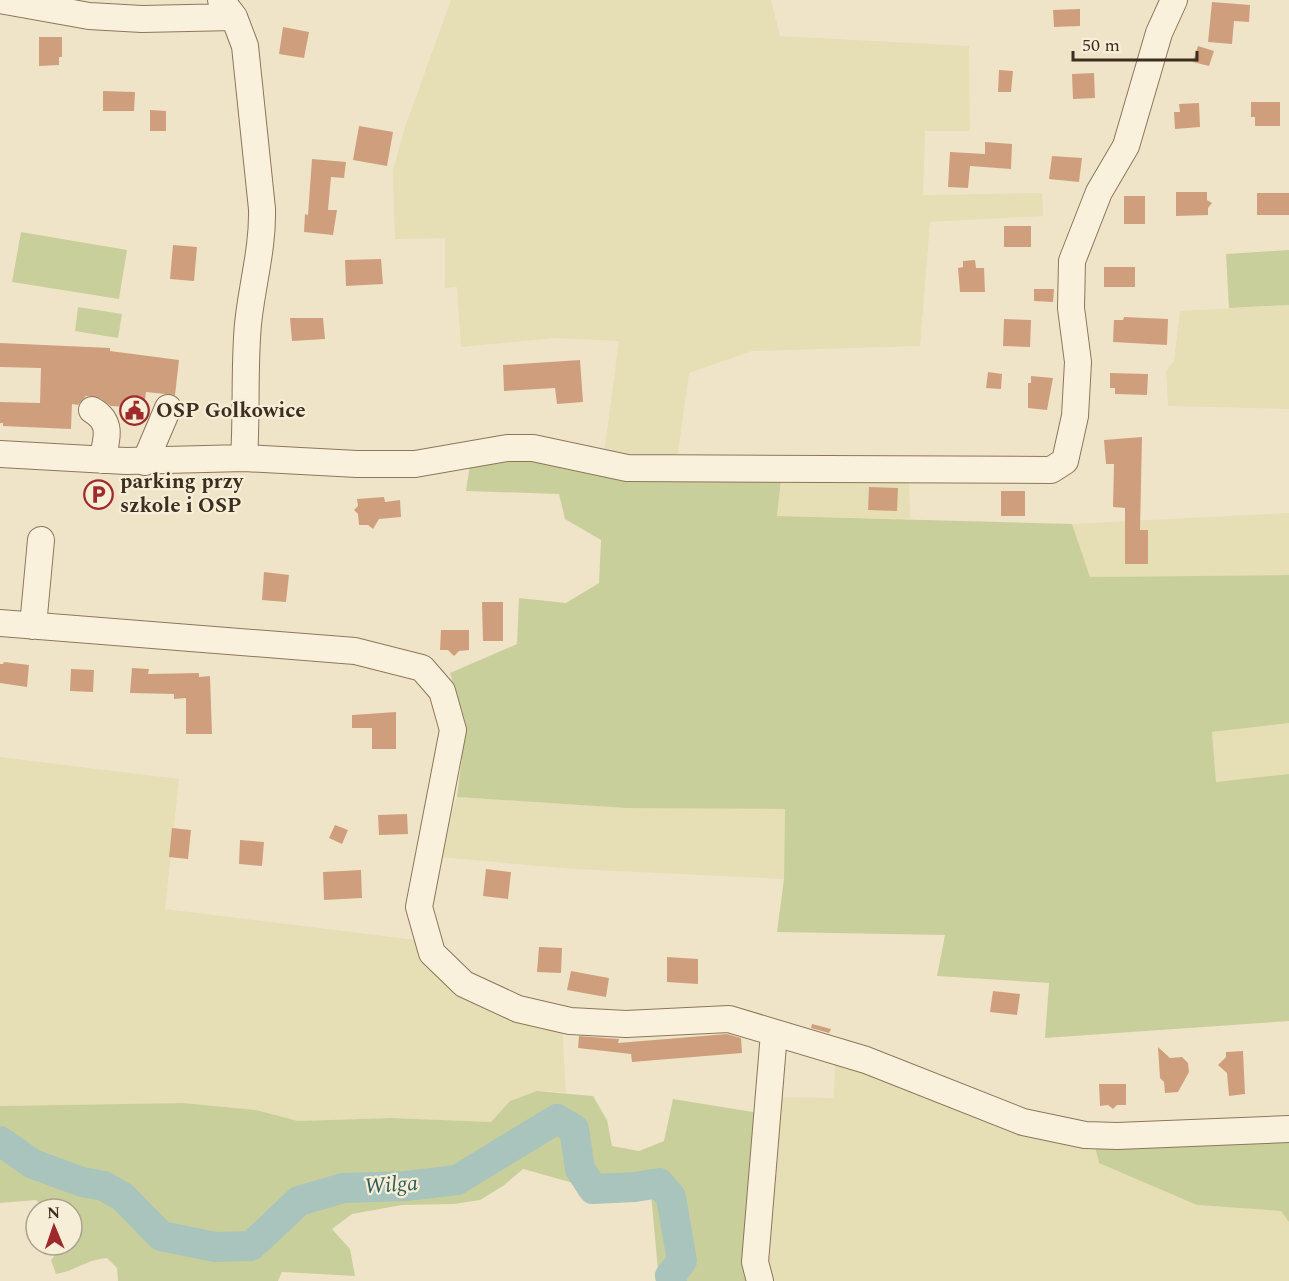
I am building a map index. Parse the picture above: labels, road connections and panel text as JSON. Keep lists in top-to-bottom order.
{
  "water": ["Wilga"],
  "places": {
    "public building": ["OSP Golkowice"],
    "parking": ["parking przy szkole i OSP"]
  },
  "scale_bar": "50 m",
  "north": "top"
}
